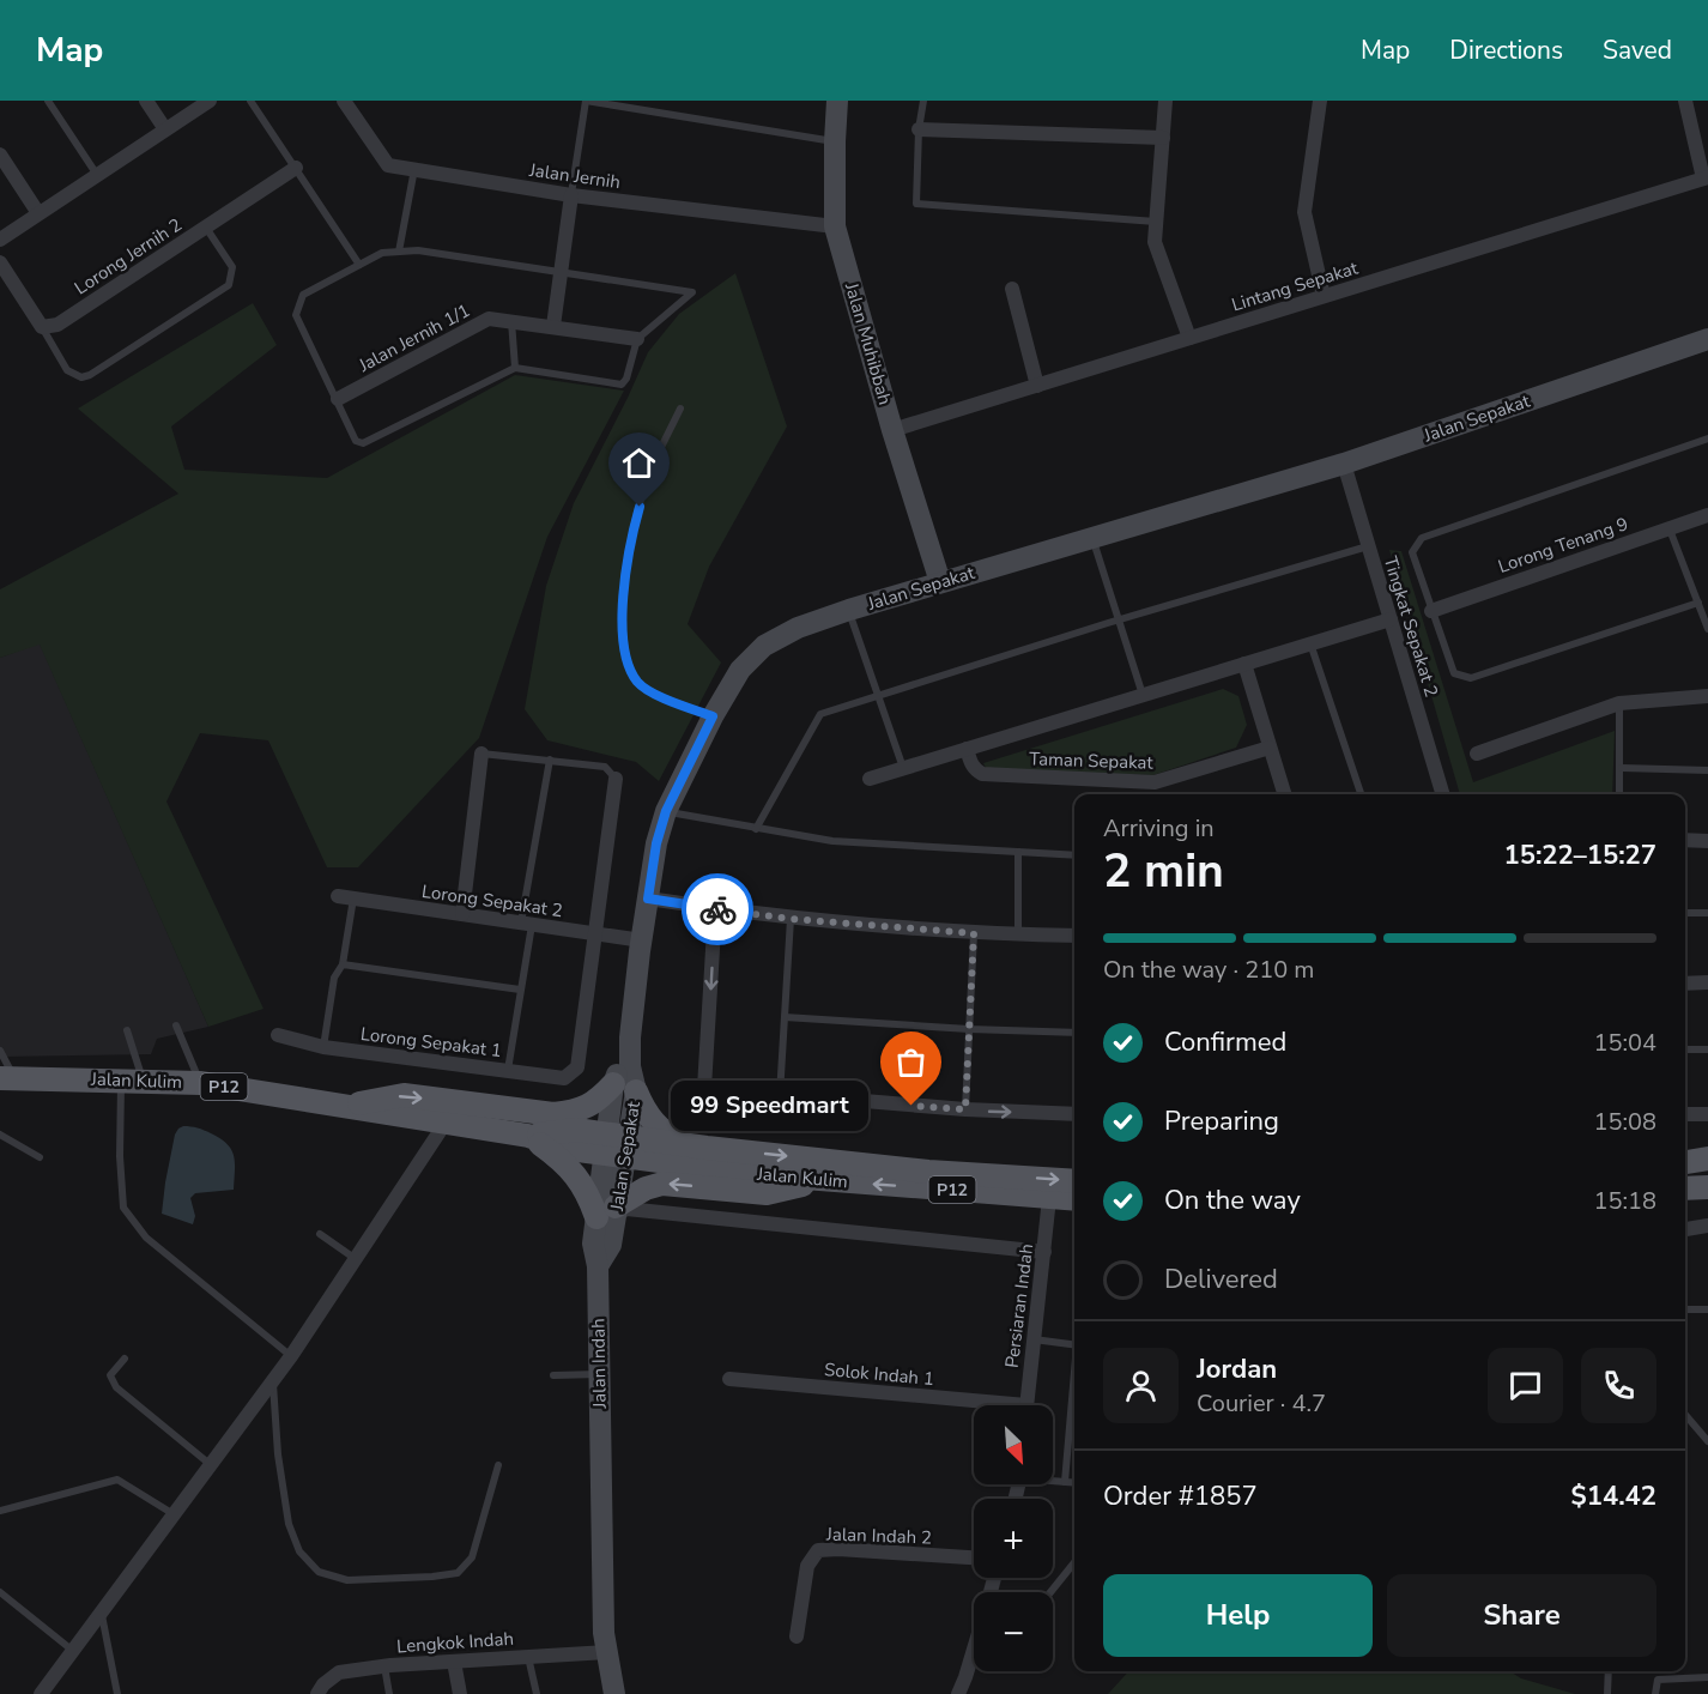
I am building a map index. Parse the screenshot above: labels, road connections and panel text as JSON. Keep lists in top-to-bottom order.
{
  "streets": {
    "main road": ["Jalan Kulim", "P12"],
    "street": [
      "Jalan Jernih",
      "Lorong Jernih 2",
      "Lintang Sepakat",
      "Jalan Jernih 1/1",
      "Jalan Muhibbah",
      "Jalan Sepakat",
      "Lorong Tenang 9",
      "Tingkat Sepakat 2",
      "Taman Sepakat",
      "Lorong Sepakat 2",
      "Lorong Sepakat 1",
      "Persiaran Indah",
      "Jalan Indah",
      "Solok Indah 1",
      "Jalan Indah 2",
      "Lengkok Indah"
    ]
  },
  "crossings": [
    ["Jalan Jernih", "Jalan Muhibbah"],
    ["Lintang Sepakat", "Jalan Muhibbah"],
    ["Jalan Muhibbah", "Jalan Sepakat"],
    ["Jalan Sepakat", "Tingkat Sepakat 2"],
    ["Jalan Sepakat", "Lorong Sepakat 2"],
    ["Jalan Sepakat", "Jalan Kulim"],
    ["Jalan Sepakat", "Jalan Indah"],
    ["Tingkat Sepakat 2", "Taman Sepakat"],
    ["Lorong Sepakat 2", "Lorong Sepakat 1"],
    ["Jalan Kulim", "Persiaran Indah"],
    ["Jalan Kulim", "Jalan Indah"],
    ["Jalan Indah", "Lengkok Indah"]
  ],
  "places": ["99 Speedmart"],
  "north": "bottom right",
  "page": {
    "header": "Map",
    "nav": ["Map", "Directions", "Saved"],
    "heading": ["2 min", "Arriving in", "15:22–15:27"],
    "panel": [
      "Jordan",
      "Courier · 4.7",
      "Order #1857",
      "$14.42"
    ],
    "bar": "On the way · 210 m",
    "list": [
      ["Confirmed", "15:04"],
      ["Preparing", "15:08"],
      ["On the way", "15:18"],
      "Delivered"
    ],
    "bubble": "99 Speedmart",
    "map_buttons": ["+", "−"],
    "buttons": ["Help", "Share"]
  }
}
